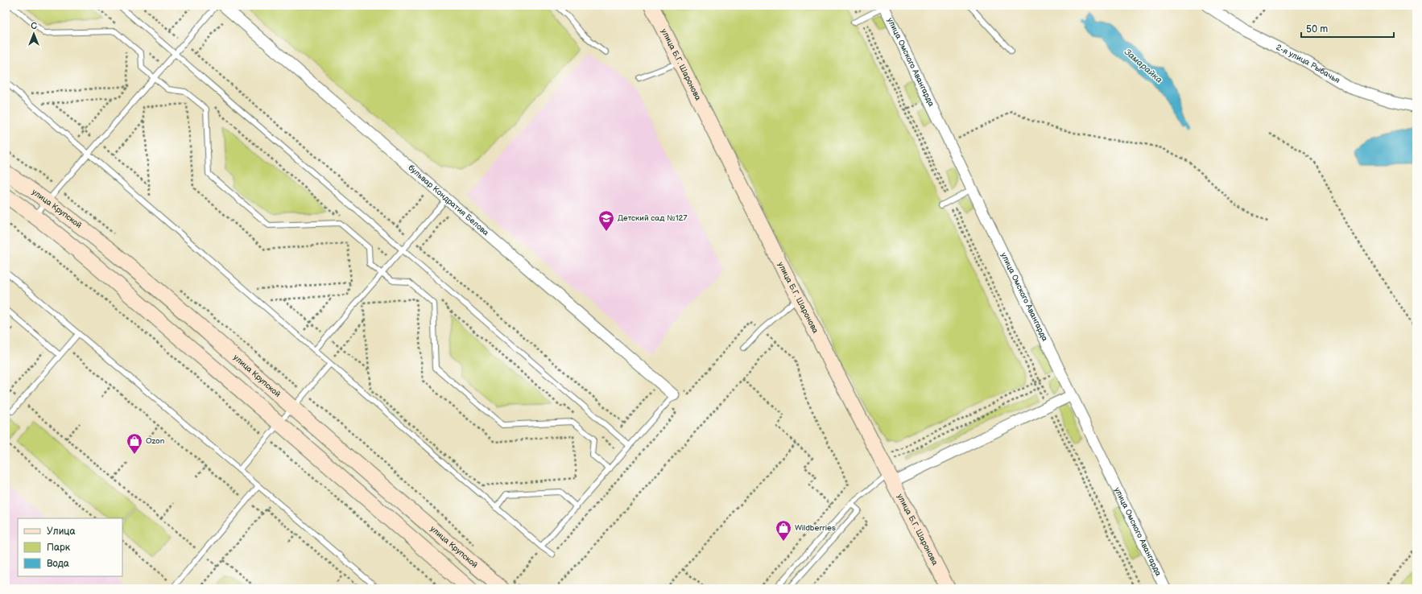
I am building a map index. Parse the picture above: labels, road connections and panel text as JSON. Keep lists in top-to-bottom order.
{
  "streets": {
    "main road": ["улица Б.Г. Шаронова", "улица Крупской"],
    "street": ["улица Омского Авангарда", "2-я улица Рыбачья", "бульвар Кондратия Белова"]
  },
  "water": ["Замарайка"],
  "places": {
    "school or university": ["Детский сад №127"],
    "shop": ["Ozon", "Wildberries"]
  },
  "legend": ["Улица", "Парк", "Вода"],
  "scale_bar": "50 m",
  "north": "top"
}
